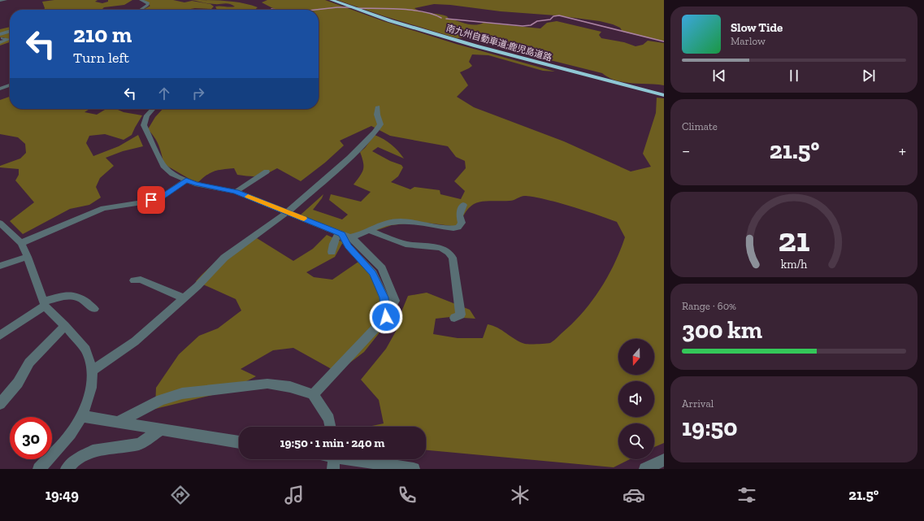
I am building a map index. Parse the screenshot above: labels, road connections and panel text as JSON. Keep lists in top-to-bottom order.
{
  "streets": {
    "highway": ["南九州自動車道;鹿児島道路"]
  },
  "north": "bottom",
  "page": {
    "turn": ["210 m", "Turn left"],
    "song": ["Slow Tide", "Marlow"],
    "tile": [
      "Climate",
      ["Range · 60%", "300 km"],
      ["Arrival", "19:50"]
    ],
    "heat": ["−", "21.5°", "+"],
    "limit": "30",
    "trip": "19:50 · 1 min · 240 m",
    "tabs": ["19:49", "21.5°"],
    "gauge": ["21", "km/h"]
  }
}
